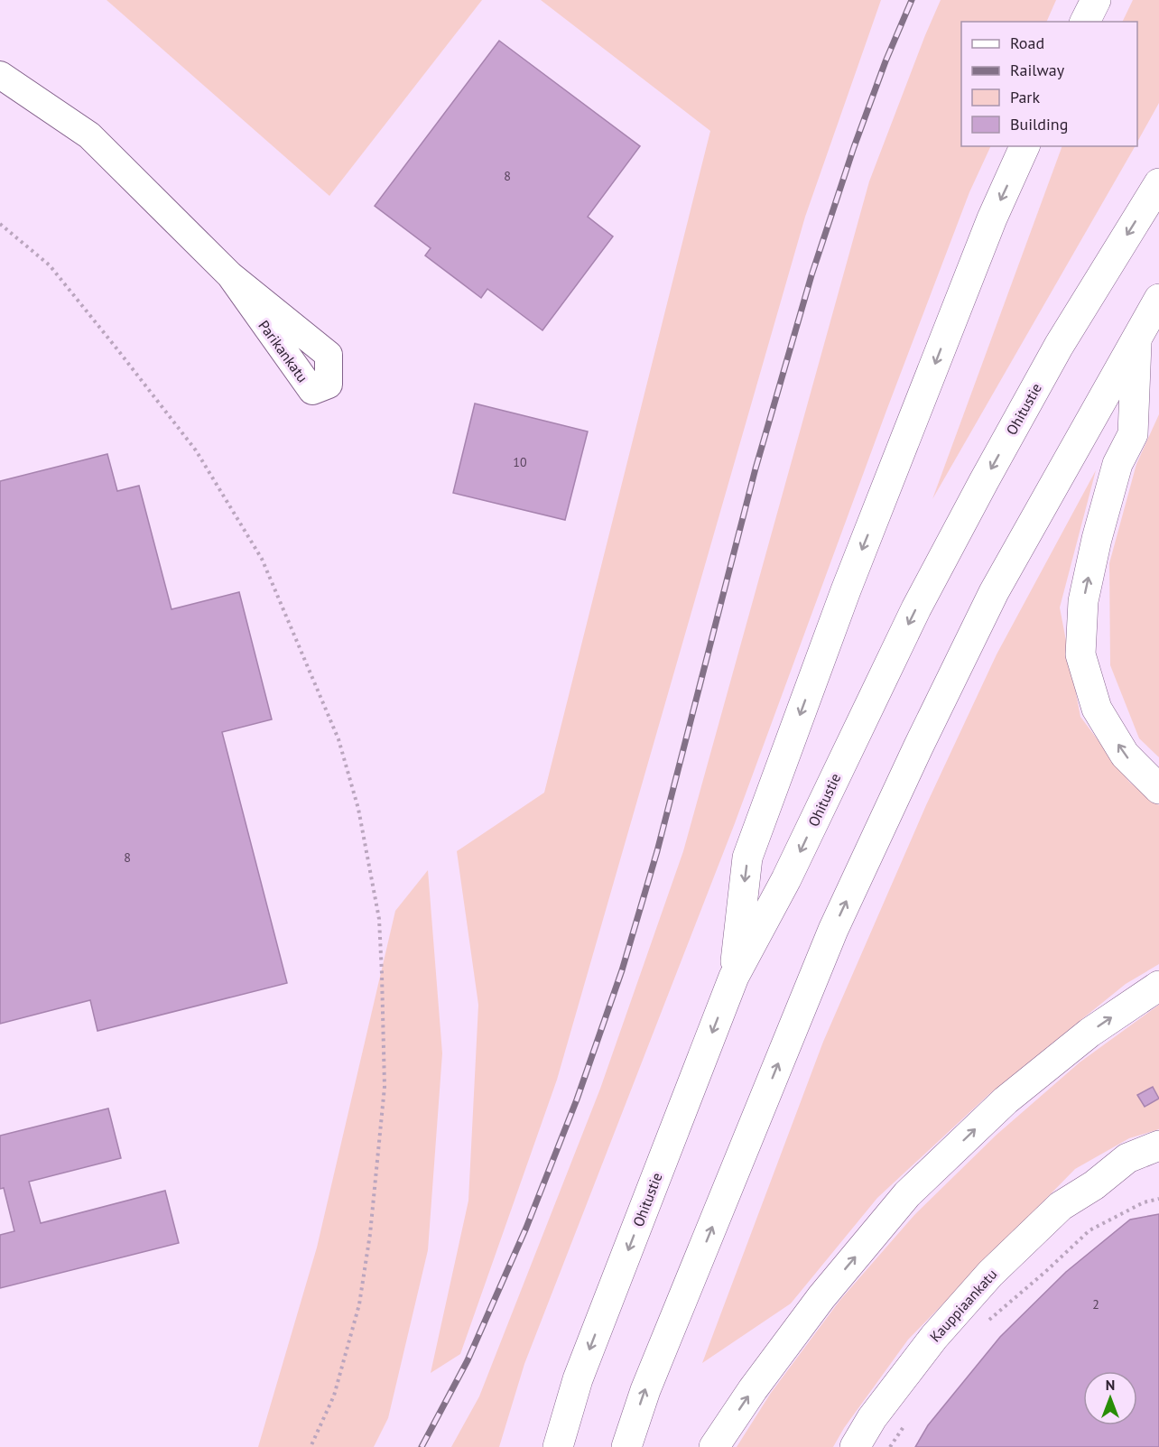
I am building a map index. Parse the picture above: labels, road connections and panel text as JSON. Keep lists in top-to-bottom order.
{
  "streets": {
    "main road": ["Ohitustie", "Kauppiaankatu"]
  },
  "house_numbers": [
    "8",
    "10",
    "8",
    "2"
  ],
  "legend": [
    "Road",
    "Railway",
    "Park",
    "Building"
  ],
  "north": "top"
}
